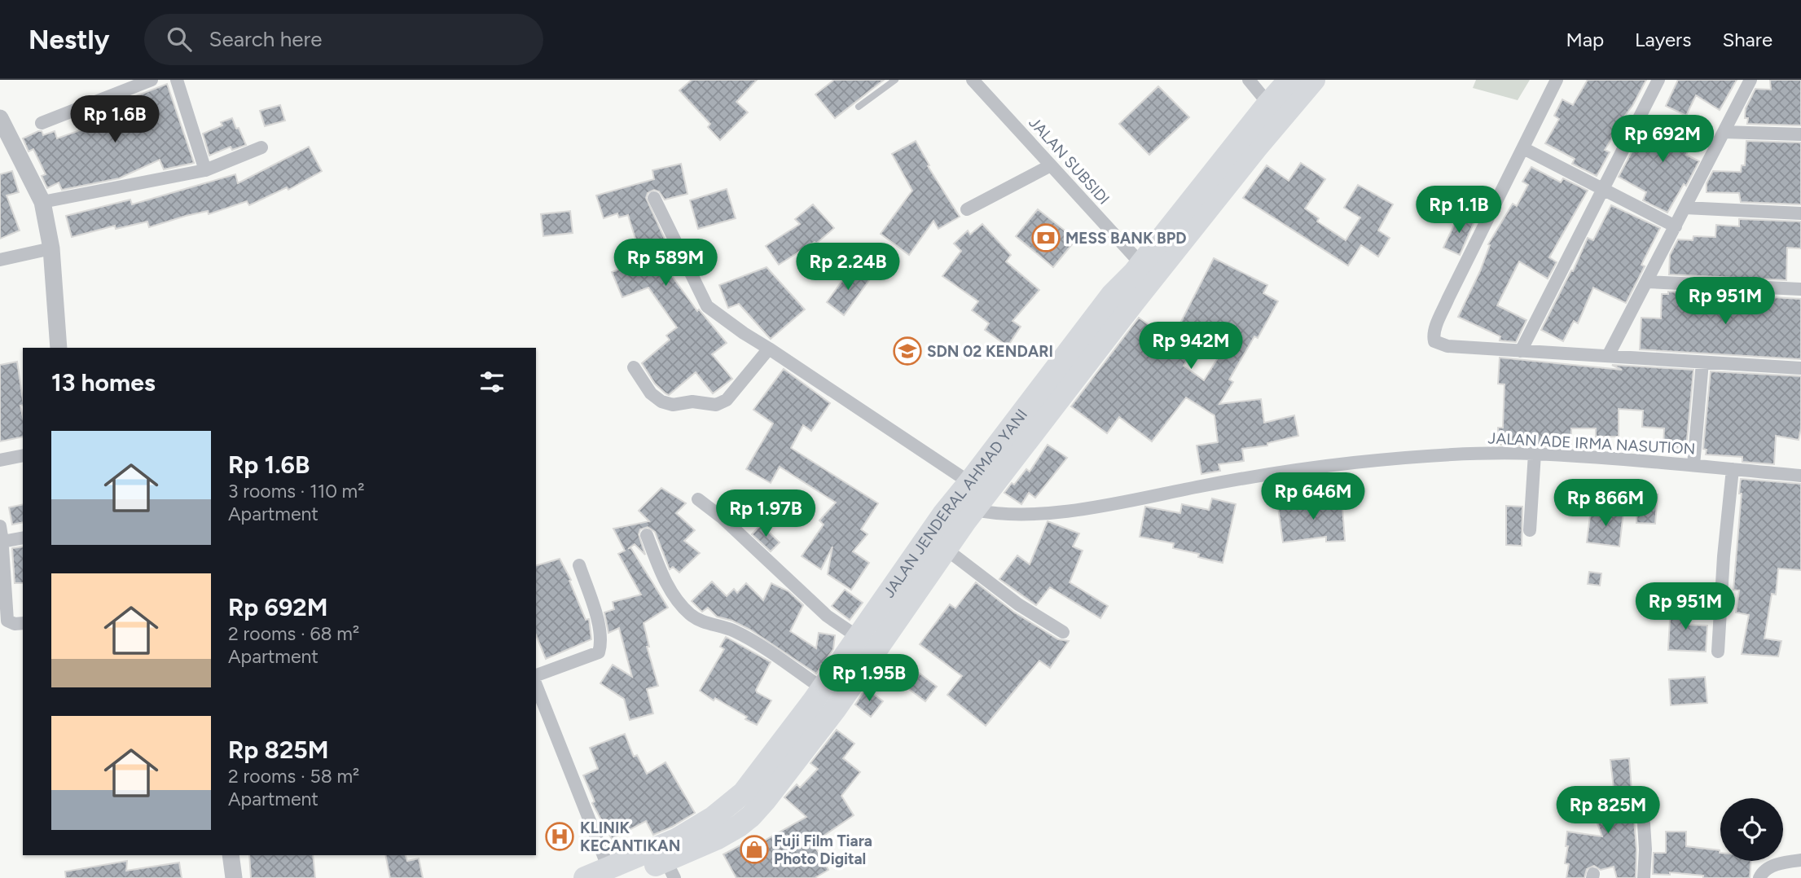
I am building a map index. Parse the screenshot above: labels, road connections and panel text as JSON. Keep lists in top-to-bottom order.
{
  "streets": {
    "highway": ["JALAN JENDERAL AHMAD YANI"],
    "street": ["JALAN SUBSIDI", "JALAN ADE IRMA NASUTION"]
  },
  "crossings": [
    ["JALAN SUBSIDI", "JALAN JENDERAL AHMAD YANI"],
    ["JALAN ADE IRMA NASUTION", "JALAN JENDERAL AHMAD YANI"]
  ],
  "places": {
    "bank": ["MESS BANK BPD"],
    "school or university": ["SDN 02 KENDARI"],
    "hospital": ["KLINIK KECANTIKAN"],
    "shop": ["Fuji Film Tiara Photo Digital"]
  },
  "page": {
    "header": "Nestly",
    "search": "Search here",
    "nav": ["Map", "Layers", "Share"],
    "price": [
      "Rp 1.6B",
      "Rp 692M",
      "Rp 1.1B",
      "Rp 589M",
      "Rp 2.24B",
      "Rp 951M",
      "Rp 942M",
      "Rp 646M",
      "Rp 866M",
      "Rp 1.97B",
      "Rp 951M",
      "Rp 1.95B",
      "Rp 825M"
    ],
    "heading": "13 homes",
    "list": [
      {
        "name": "Rp 1.6B",
        "note": "3 rooms · 110 m² · Apartment"
      },
      {
        "name": "Rp 692M",
        "note": "2 rooms · 68 m² · Apartment"
      },
      {
        "name": "Rp 825M",
        "note": "2 rooms · 58 m² · Apartment"
      }
    ]
  }
}
